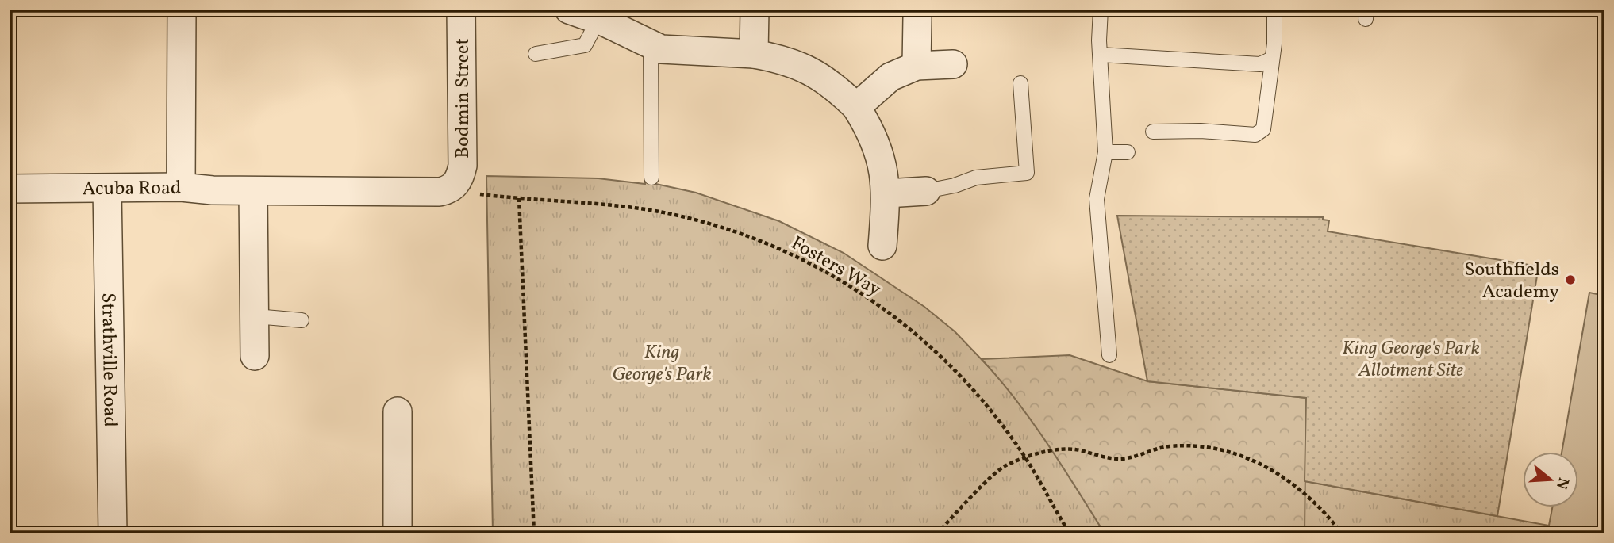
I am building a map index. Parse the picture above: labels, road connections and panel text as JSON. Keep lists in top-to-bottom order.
{
  "streets": {
    "street": ["Bodmin Street", "Acuba Road", "Strathville Road"],
    "path": ["Fosters Way"]
  },
  "crossings": [
    ["Bodmin Street", "Acuba Road"],
    ["Bodmin Street", "Fosters Way"],
    ["Acuba Road", "Fosters Way"],
    ["Acuba Road", "Strathville Road"]
  ],
  "parks": ["King George's Park Allotment Site", "King George's Park"],
  "places": ["Southfields Academy"],
  "north": "right"
}
